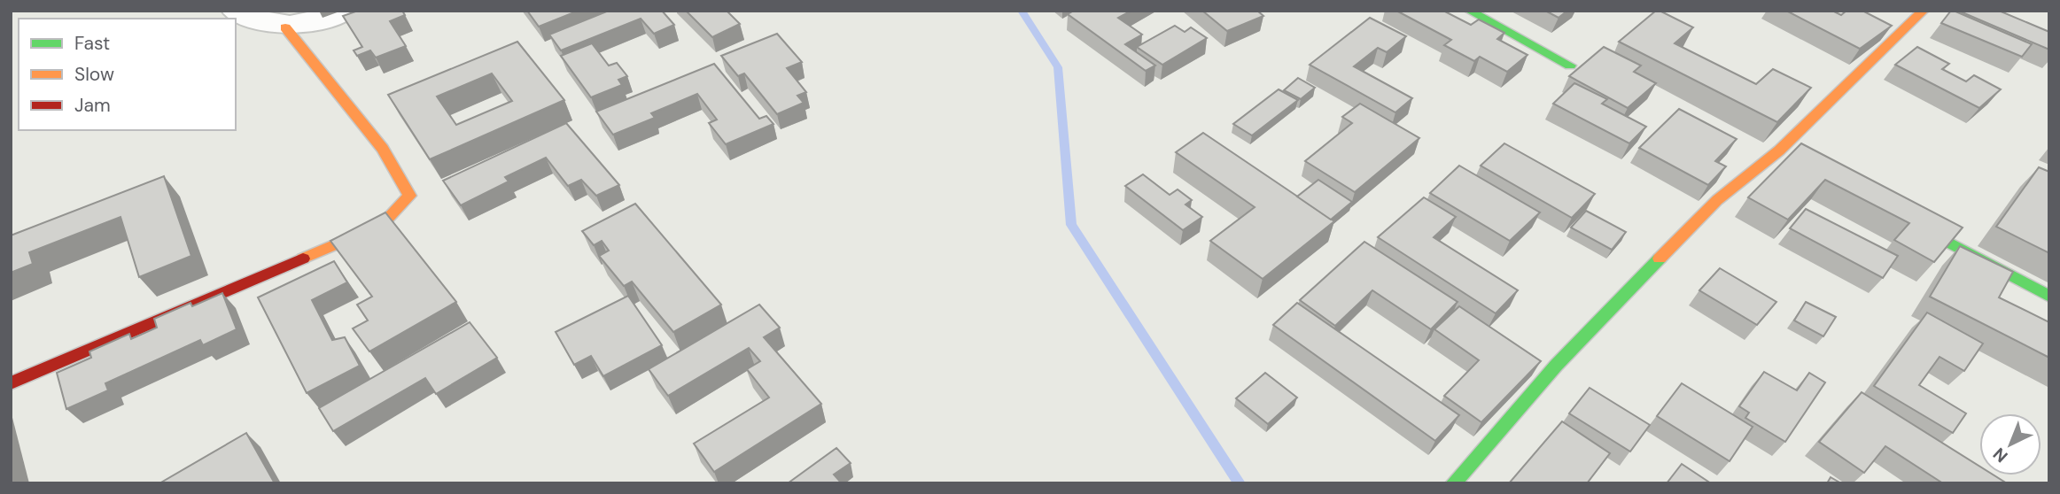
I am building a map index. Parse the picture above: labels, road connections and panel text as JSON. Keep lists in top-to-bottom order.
{
  "legend": ["Fast", "Slow", "Jam"],
  "north": "bottom left"
}
